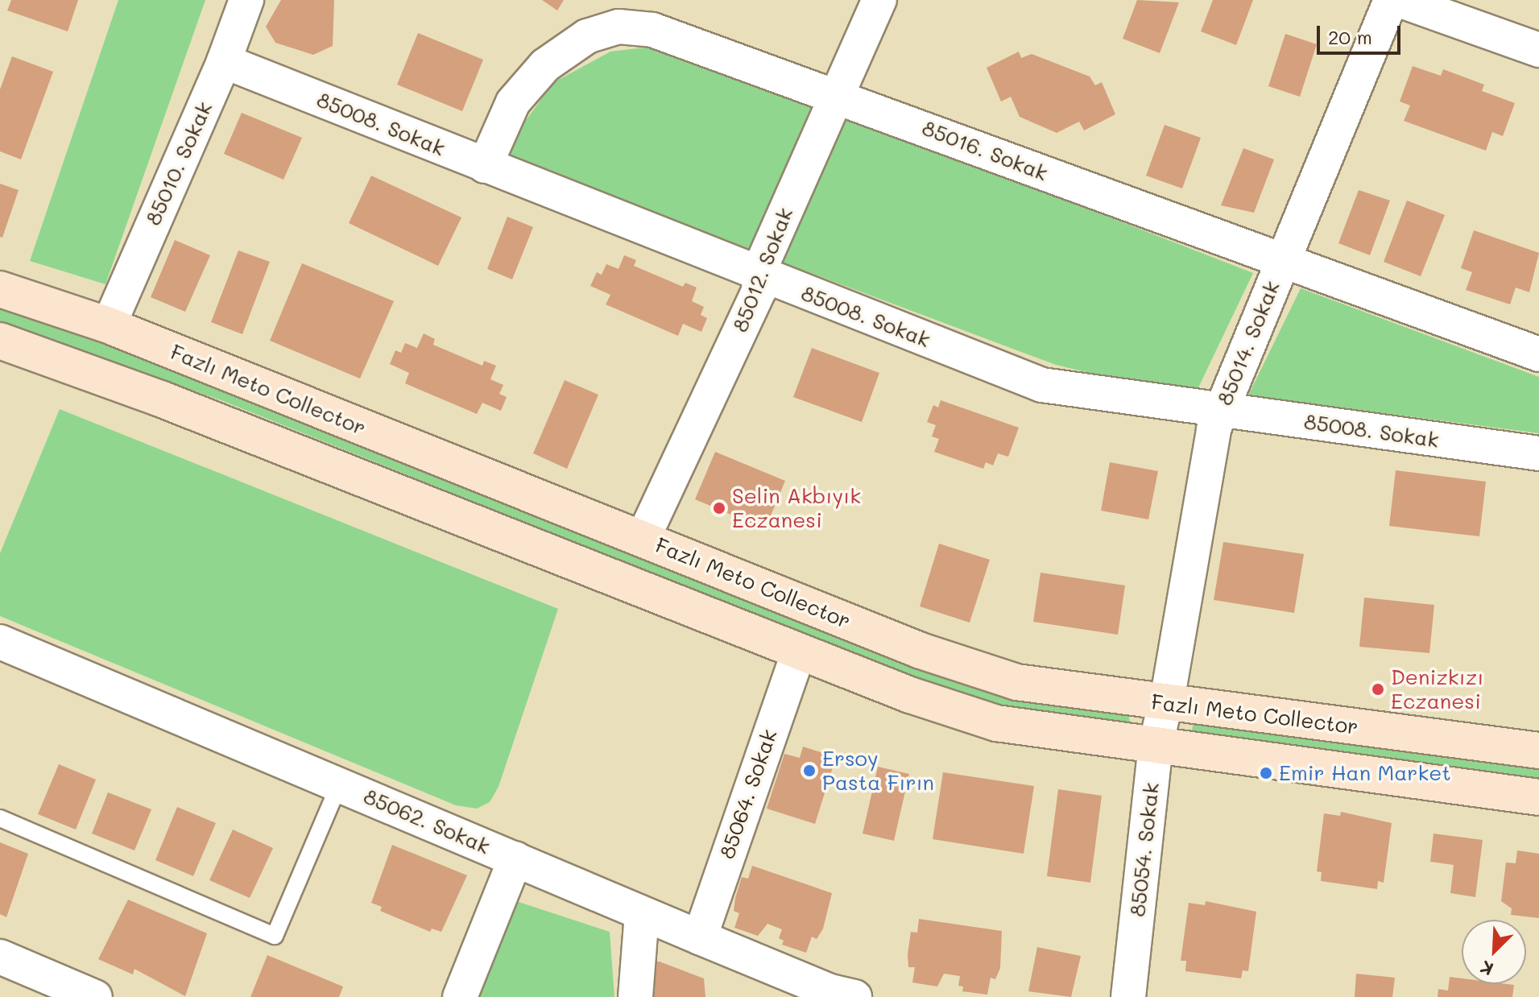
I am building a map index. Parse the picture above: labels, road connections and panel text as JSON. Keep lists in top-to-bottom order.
{
  "streets": {
    "main road": ["Fazlı Meto Collector"],
    "street": [
      "85008. Sokak",
      "85016. Sokak",
      "85010. Sokak",
      "85012. Sokak",
      "85014. Sokak",
      "85064. Sokak",
      "85062. Sokak",
      "85054. Sokak"
    ]
  },
  "crossings": [
    ["85008. Sokak", "85016. Sokak"],
    ["85008. Sokak", "85010. Sokak"],
    ["85008. Sokak", "85012. Sokak"],
    ["85008. Sokak", "85014. Sokak"],
    ["85016. Sokak", "85012. Sokak"],
    ["85016. Sokak", "85014. Sokak"],
    ["85010. Sokak", "Fazlı Meto Collector"],
    ["85012. Sokak", "Fazlı Meto Collector"],
    ["85014. Sokak", "Fazlı Meto Collector"],
    ["85014. Sokak", "85054. Sokak"],
    ["Fazlı Meto Collector", "85064. Sokak"],
    ["Fazlı Meto Collector", "85054. Sokak"],
    ["85064. Sokak", "85062. Sokak"]
  ],
  "places": [
    "Selin Akbıyık Eczanesi",
    "Denizkızı Eczanesi",
    "Ersoy Pasta Fırın",
    "Emir Han Market"
  ],
  "scale_bar": "20 m",
  "north": "bottom left"
}
